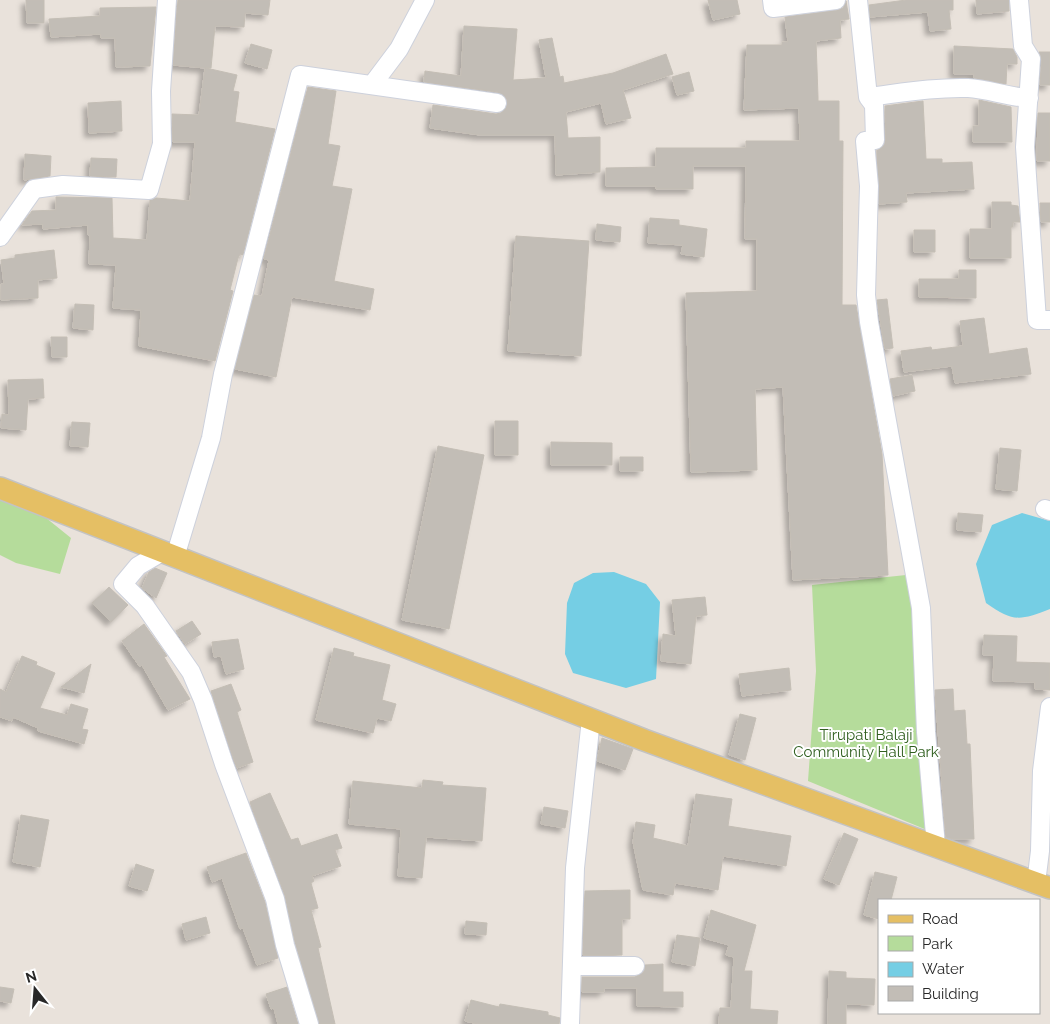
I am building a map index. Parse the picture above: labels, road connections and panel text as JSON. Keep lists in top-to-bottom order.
{
  "parks": ["Tirupati Balaji Community Hall Park"],
  "legend": [
    "Road",
    "Park",
    "Water",
    "Building"
  ],
  "north": "top"
}
